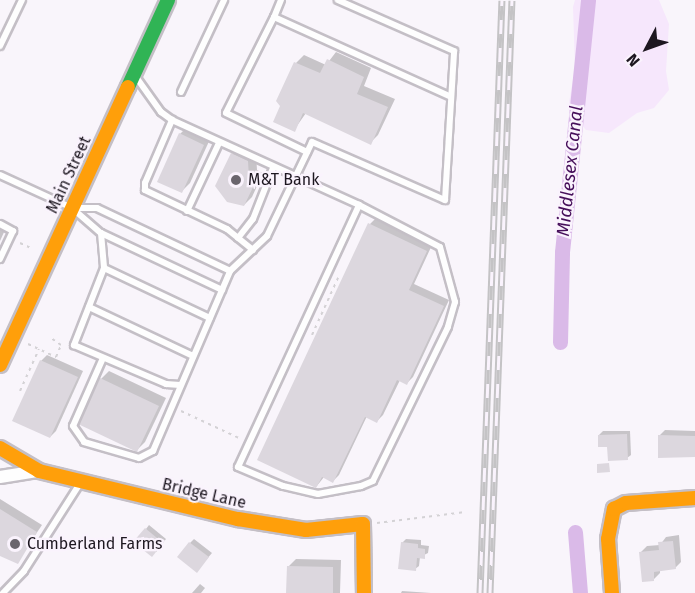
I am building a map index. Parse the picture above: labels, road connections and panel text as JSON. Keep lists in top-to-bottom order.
{
  "streets": {
    "street": ["Main Street", "Bridge Lane"]
  },
  "water": ["Middlesex Canal"],
  "places": ["M&T Bank", "Cumberland Farms"],
  "north": "bottom left"
}
